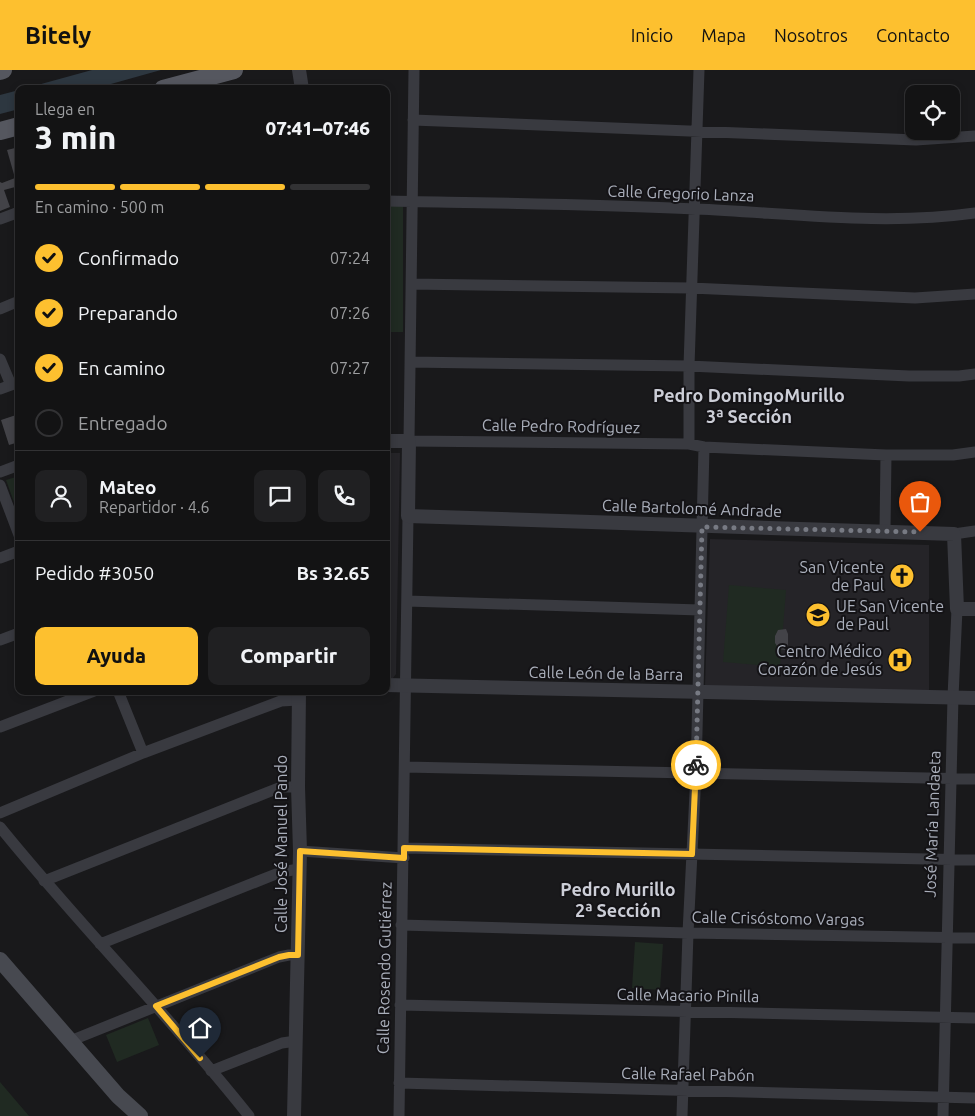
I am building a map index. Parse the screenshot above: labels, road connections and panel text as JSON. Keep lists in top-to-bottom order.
{
  "streets": {
    "street": [
      "Calle Gregorio Lanza",
      "Calle Pedro Rodríguez",
      "Calle Bartolomé Andrade",
      "Calle León de la Barra",
      "José María Landaeta",
      "Calle José Manuel Pando",
      "Calle Crisóstomo Vargas",
      "Calle Rosendo Gutiérrez",
      "Calle Macario Pinilla",
      "Calle Rafael Pabón"
    ]
  },
  "crossings": [
    ["Calle Gregorio Lanza", "Calle Rosendo Gutiérrez"],
    ["Calle Pedro Rodríguez", "Calle Rosendo Gutiérrez"],
    ["Calle Bartolomé Andrade", "José María Landaeta"],
    ["Calle Bartolomé Andrade", "Calle Rosendo Gutiérrez"],
    ["Calle León de la Barra", "José María Landaeta"],
    ["Calle León de la Barra", "Calle Rosendo Gutiérrez"],
    ["José María Landaeta", "Calle Crisóstomo Vargas"],
    ["José María Landaeta", "Calle Macario Pinilla"],
    ["José María Landaeta", "Calle Rafael Pabón"],
    ["Calle Crisóstomo Vargas", "Calle Rosendo Gutiérrez"],
    ["Calle Rosendo Gutiérrez", "Calle Macario Pinilla"],
    ["Calle Rosendo Gutiérrez", "Calle Rafael Pabón"]
  ],
  "districts": ["Pedro DomingoMurillo 3ª Sección", "Pedro Murillo 2ª Sección"],
  "places": {
    "church": ["San Vicente de Paul"],
    "school or university": ["UE San Vicente de Paul"],
    "hospital": ["Centro Médico Corazón de Jesús"]
  },
  "page": {
    "header": "Bitely",
    "nav": [
      "Inicio",
      "Mapa",
      "Nosotros",
      "Contacto"
    ],
    "heading": ["3 min", "Llega en", "07:41–07:46"],
    "panel": [
      "Mateo",
      "Repartidor · 4.6",
      "Pedido #3050",
      "Bs 32.65"
    ],
    "bar": "En camino · 500 m",
    "list": [
      ["Confirmado", "07:24"],
      ["Preparando", "07:26"],
      ["En camino", "07:27"],
      "Entregado"
    ],
    "buttons": ["Ayuda", "Compartir"]
  }
}
